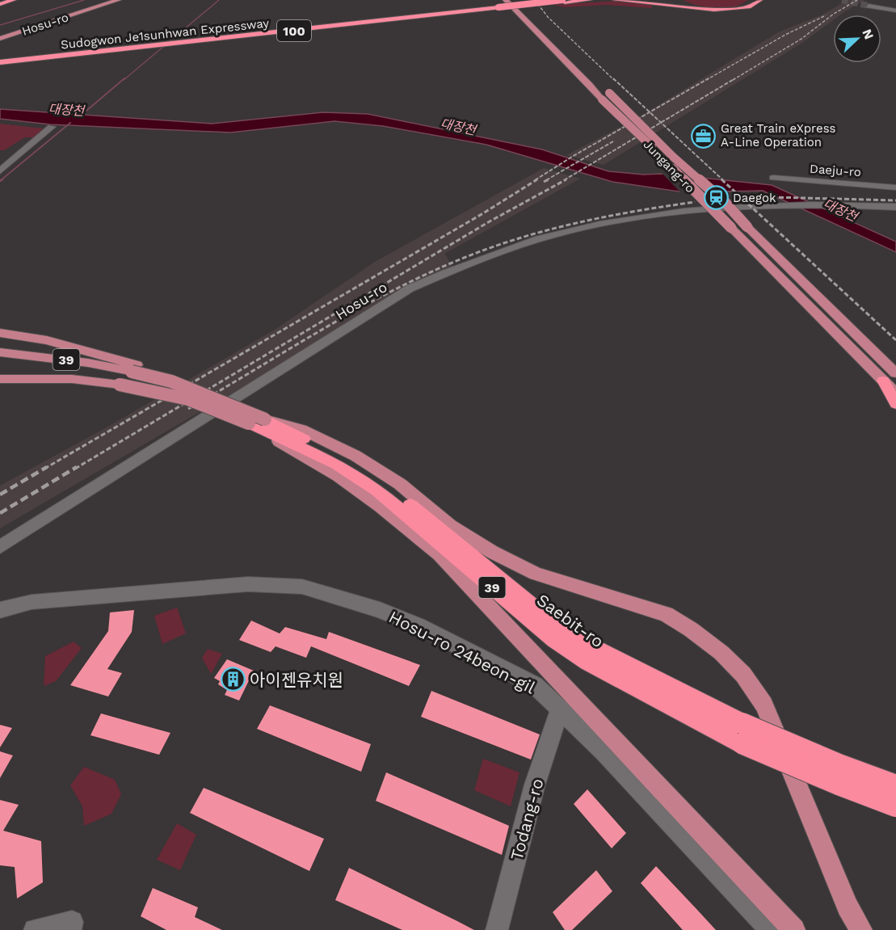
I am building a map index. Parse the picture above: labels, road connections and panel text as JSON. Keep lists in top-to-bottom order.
{
  "streets": {
    "highway": [
      "100",
      "Sudogwon Je1sunhwan Expressway",
      "39",
      "Saebit-ro"
    ],
    "main road": ["Hosu-ro", "Jungang-ro"],
    "street": ["Daeju-ro", "Hosu-ro 24beon-gil", "Todang-ro"]
  },
  "crossings": [
    ["Hosu-ro 24beon-gil", "Todang-ro"]
  ],
  "water": ["대장천"],
  "places": {
    "office": ["Great Train eXpress A-Line Operation"],
    "station": ["Daegok"],
    "building": ["아이젠유치원"]
  },
  "north": "top right"
}
